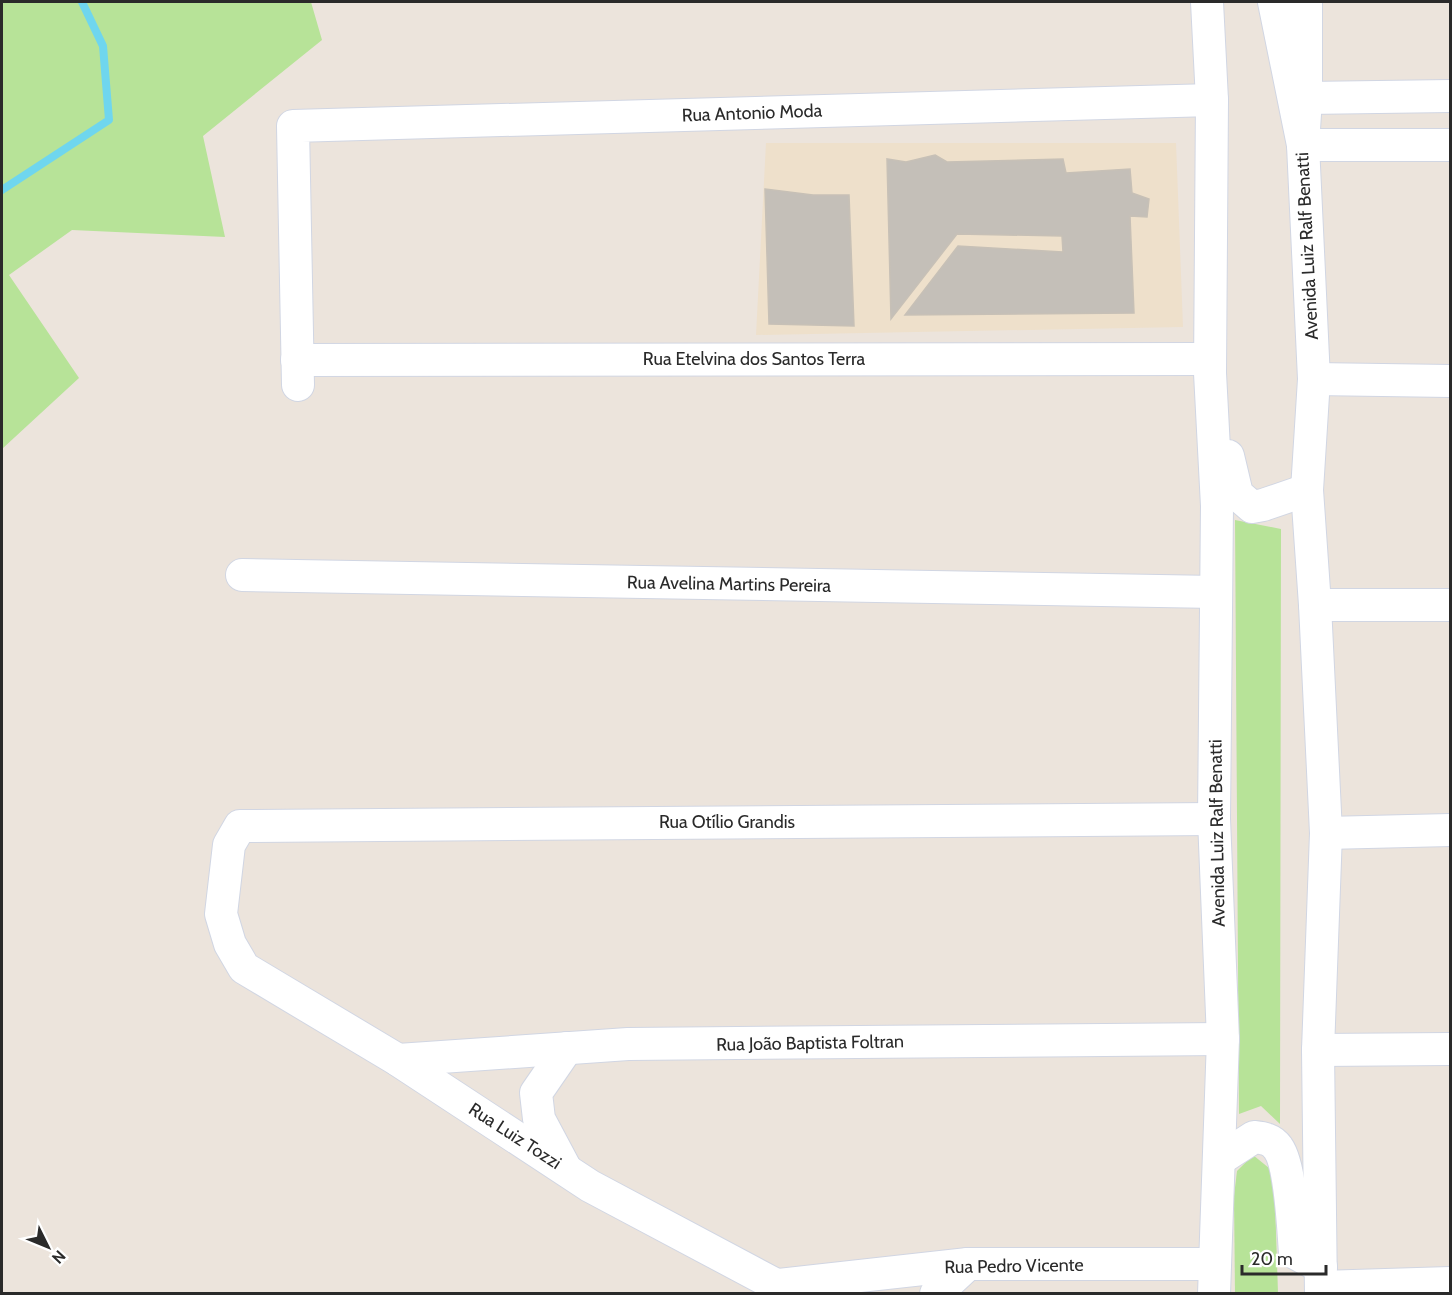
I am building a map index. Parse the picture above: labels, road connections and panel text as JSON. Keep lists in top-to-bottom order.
{
  "streets": {
    "street": [
      "Rua Antonio Moda",
      "Avenida Luiz Ralf Benatti",
      "Rua Etelvina dos Santos Terra",
      "Rua Avelina Martins Pereira",
      "Rua Otílio Grandis",
      "Rua João Baptista Foltran",
      "Rua Luiz Tozzi",
      "Rua Pedro Vicente"
    ]
  },
  "crossings": [
    ["Rua Antonio Moda", "Avenida Luiz Ralf Benatti"],
    ["Rua Antonio Moda", "Rua Etelvina dos Santos Terra"],
    ["Avenida Luiz Ralf Benatti", "Rua Etelvina dos Santos Terra"],
    ["Avenida Luiz Ralf Benatti", "Rua Avelina Martins Pereira"],
    ["Avenida Luiz Ralf Benatti", "Rua Otílio Grandis"],
    ["Avenida Luiz Ralf Benatti", "Rua João Baptista Foltran"],
    ["Avenida Luiz Ralf Benatti", "Rua Pedro Vicente"],
    ["Rua Otílio Grandis", "Rua Luiz Tozzi"],
    ["Rua João Baptista Foltran", "Rua Luiz Tozzi"],
    ["Rua Luiz Tozzi", "Rua Pedro Vicente"]
  ],
  "scale_bar": "20 m",
  "north": "bottom right"
}
